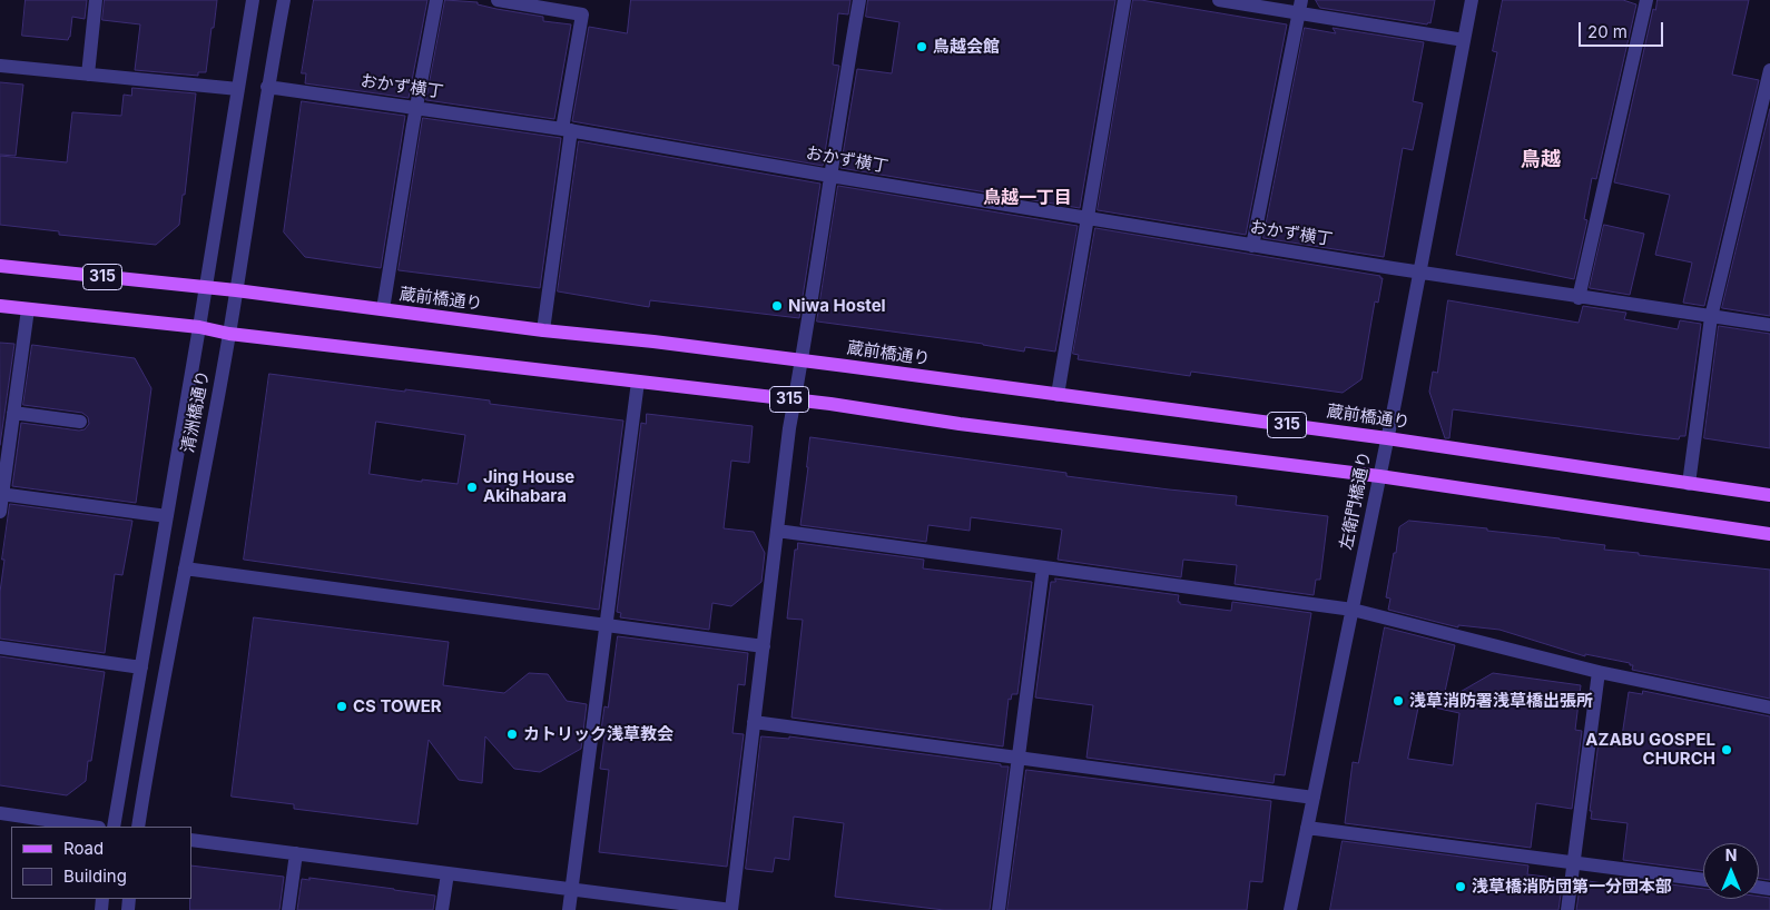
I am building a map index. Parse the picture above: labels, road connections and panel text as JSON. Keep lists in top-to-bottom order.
{
  "streets": {
    "main road": ["315", "蔵前橋通り"],
    "street": ["おかず横丁", "清洲橋通り", "左衛門橋通り"]
  },
  "crossings": [
    ["おかず横丁", "清洲橋通り"],
    ["おかず横丁", "左衛門橋通り"],
    ["315", "清洲橋通り"],
    ["315", "左衛門橋通り"],
    ["蔵前橋通り", "清洲橋通り"],
    ["蔵前橋通り", "左衛門橋通り"]
  ],
  "districts": ["鳥越", "鳥越一丁目"],
  "places": [
    "鳥越会館",
    "Niwa Hostel",
    "Jing House Akihabara",
    "浅草消防署浅草橋出張所",
    "CS TOWER",
    "カトリック浅草教会",
    "AZABU GOSPEL CHURCH",
    "浅草橋消防団第一分団本部"
  ],
  "legend": ["Road", "Building"],
  "scale_bar": "20 m",
  "north": "top"
}
